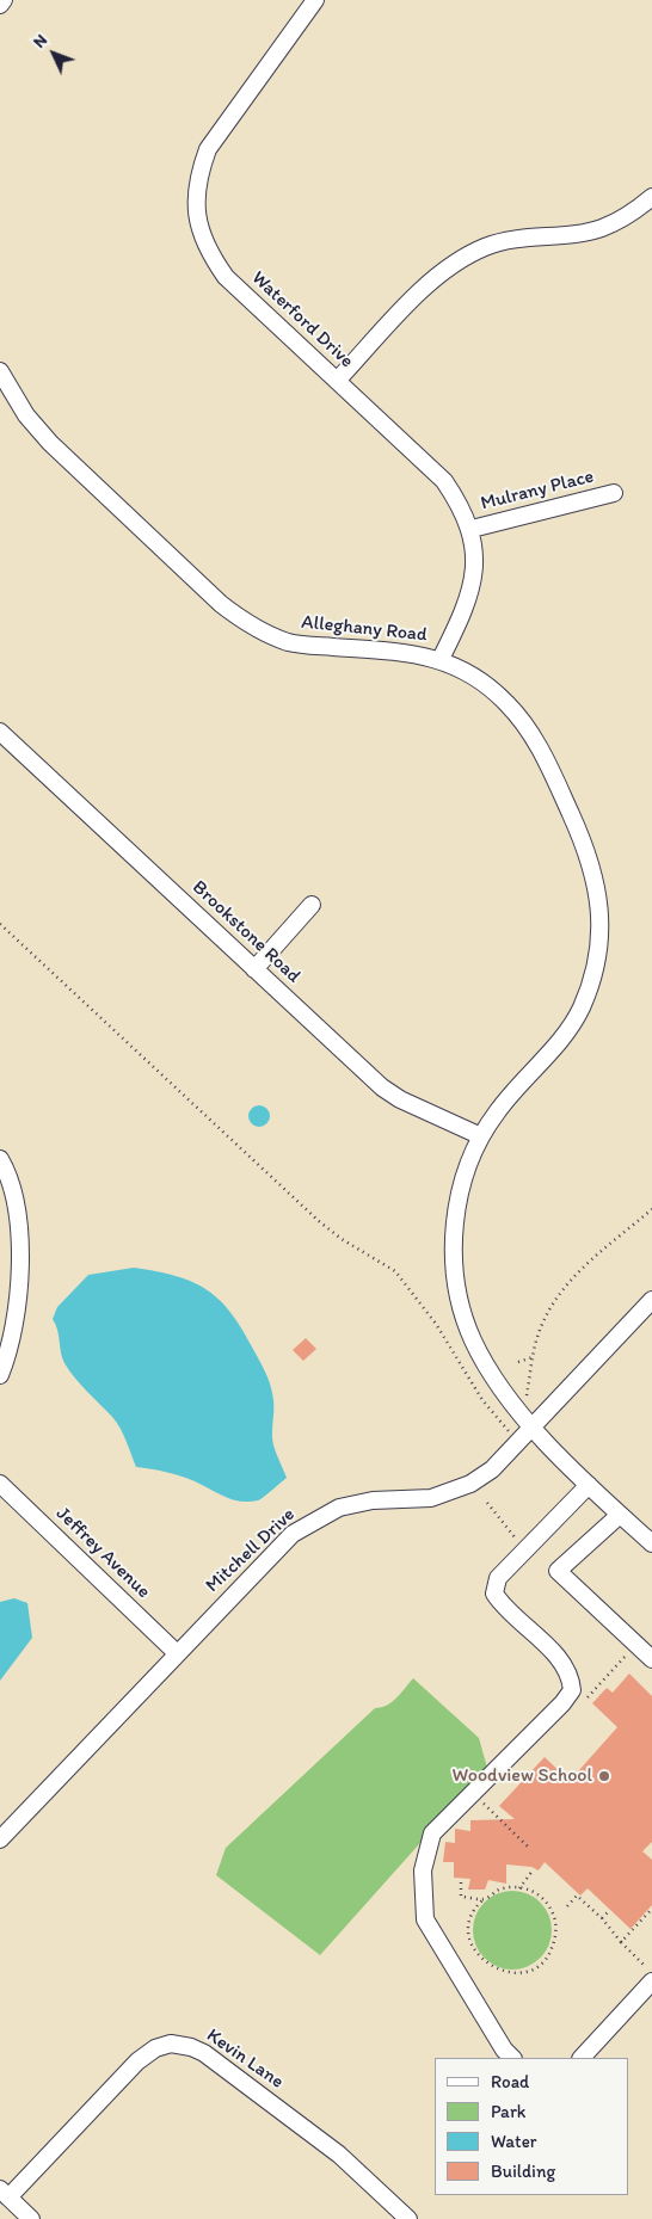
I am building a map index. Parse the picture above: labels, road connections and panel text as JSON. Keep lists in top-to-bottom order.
{
  "streets": {
    "street": [
      "Waterford Drive",
      "Mulrany Place",
      "Alleghany Road",
      "Brookstone Road",
      "Mitchell Drive",
      "Jeffrey Avenue",
      "Kevin Lane"
    ]
  },
  "crossings": [
    ["Waterford Drive", "Mulrany Place"],
    ["Waterford Drive", "Alleghany Road"],
    ["Alleghany Road", "Brookstone Road"],
    ["Alleghany Road", "Mitchell Drive"],
    ["Mitchell Drive", "Jeffrey Avenue"]
  ],
  "places": ["Woodview School"],
  "legend": [
    "Road",
    "Park",
    "Water",
    "Building"
  ],
  "north": "top left"
}
